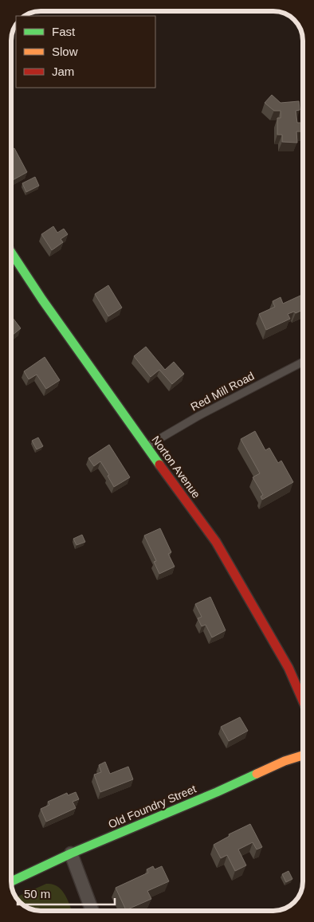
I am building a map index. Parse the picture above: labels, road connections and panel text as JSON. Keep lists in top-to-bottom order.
{
  "streets": {
    "street": ["Norton Avenue", "Old Foundry Street"],
    "lane": ["Red Mill Road"]
  },
  "crossings": [
    ["Red Mill Road", "Norton Avenue"]
  ],
  "legend": ["Fast", "Slow", "Jam"],
  "scale_bar": "50 m"
}
